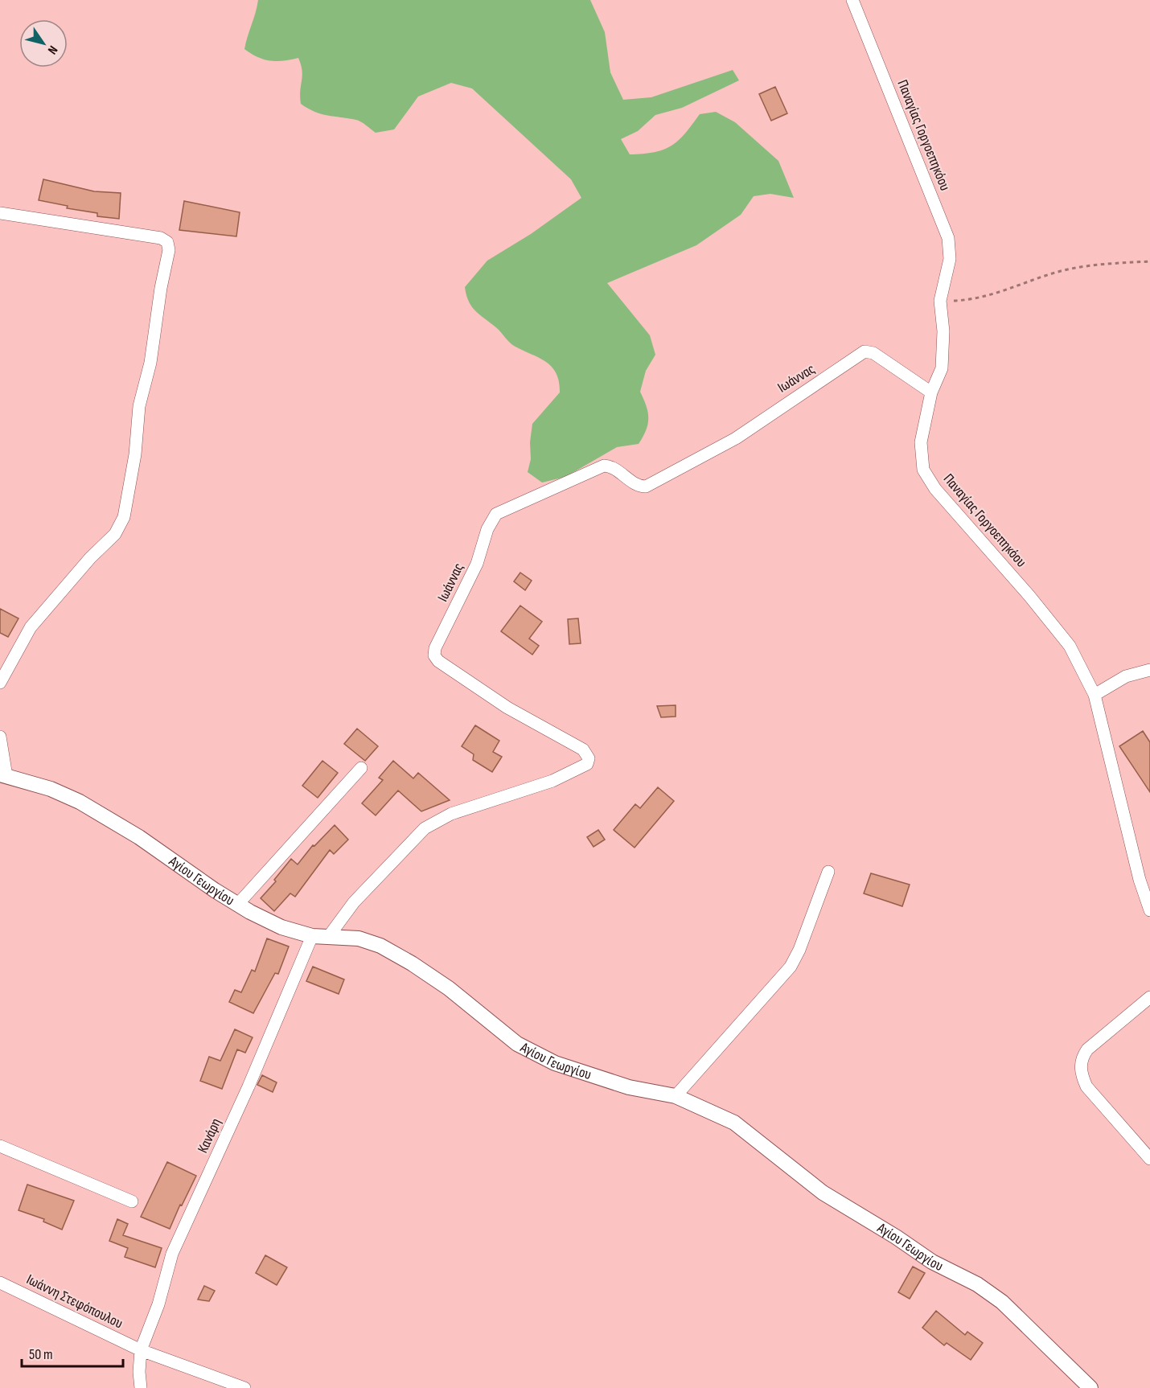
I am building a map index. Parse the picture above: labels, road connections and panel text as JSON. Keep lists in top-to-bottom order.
{
  "streets": {
    "street": [
      "Παναγίας Γοργοεπηκόου",
      "Ιωάννας",
      "Αγίου Γεωργίου",
      "Κανάρη",
      "Ιωάννη Στεφόπουλου"
    ]
  },
  "crossings": [
    ["Παναγίας Γοργοεπηκόου", "Ιωάννας"],
    ["Ιωάννας", "Αγίου Γεωργίου"],
    ["Αγίου Γεωργίου", "Κανάρη"],
    ["Κανάρη", "Ιωάννη Στεφόπουλου"]
  ],
  "scale_bar": "50 m",
  "north": "bottom right"
}
